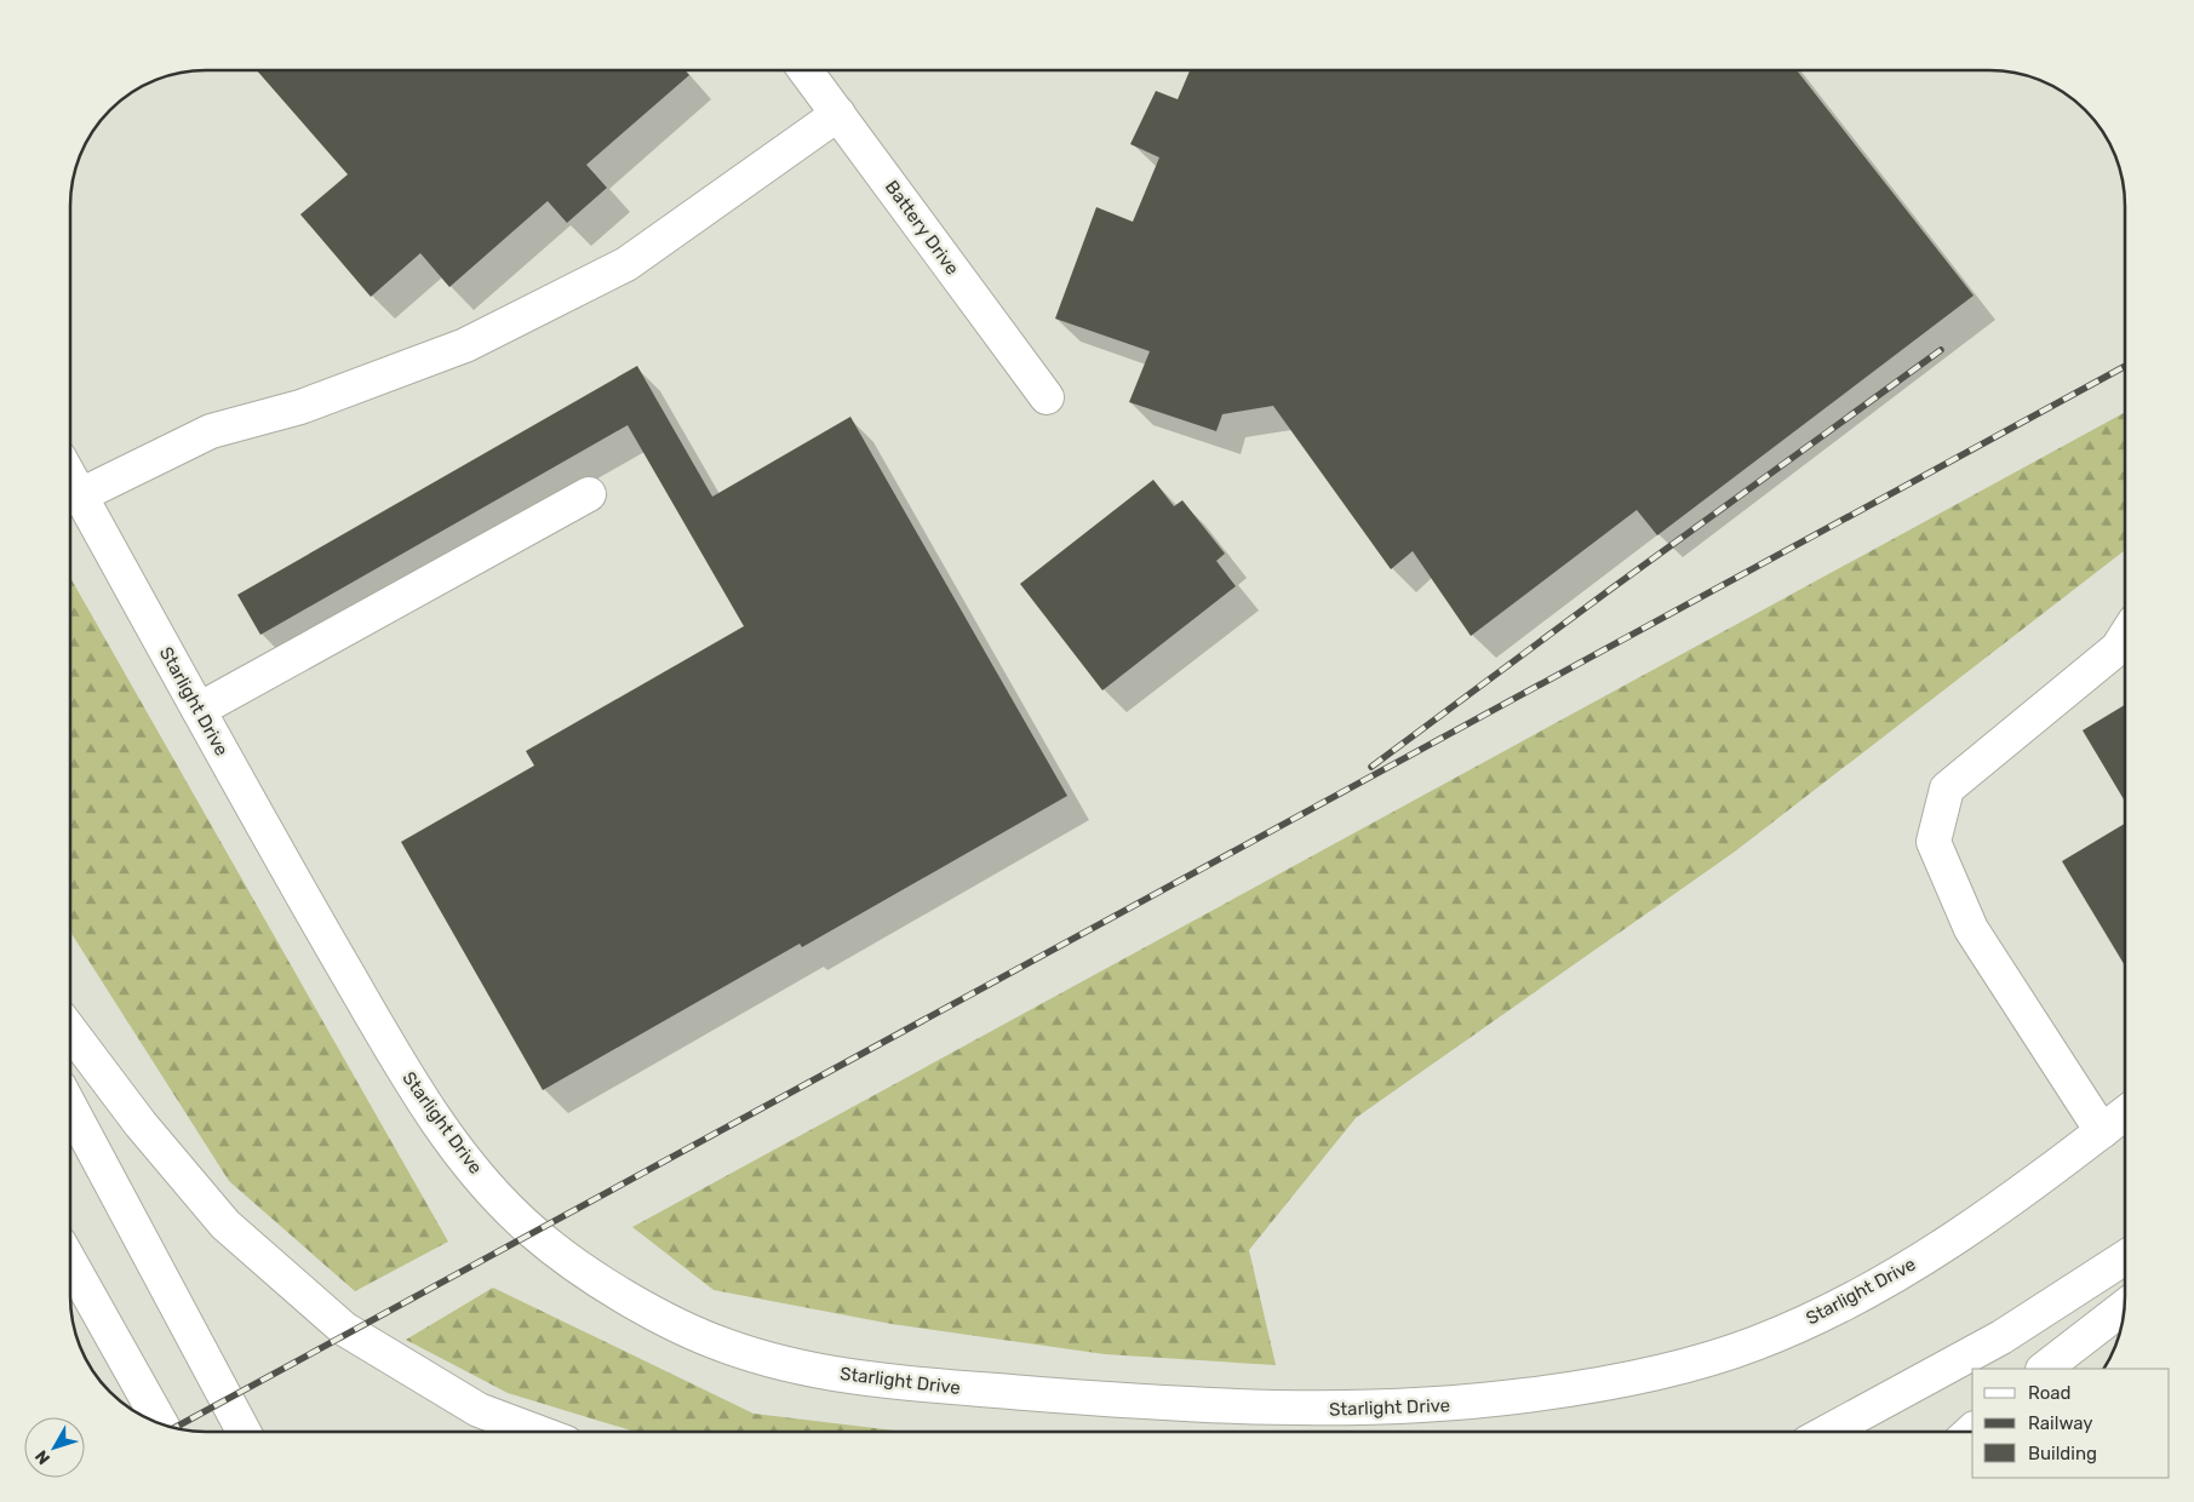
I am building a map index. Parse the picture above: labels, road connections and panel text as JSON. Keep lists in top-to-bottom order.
{
  "streets": {
    "main road": ["Battery Drive", "Starlight Drive"]
  },
  "legend": ["Road", "Railway", "Building"],
  "north": "bottom left"
}
